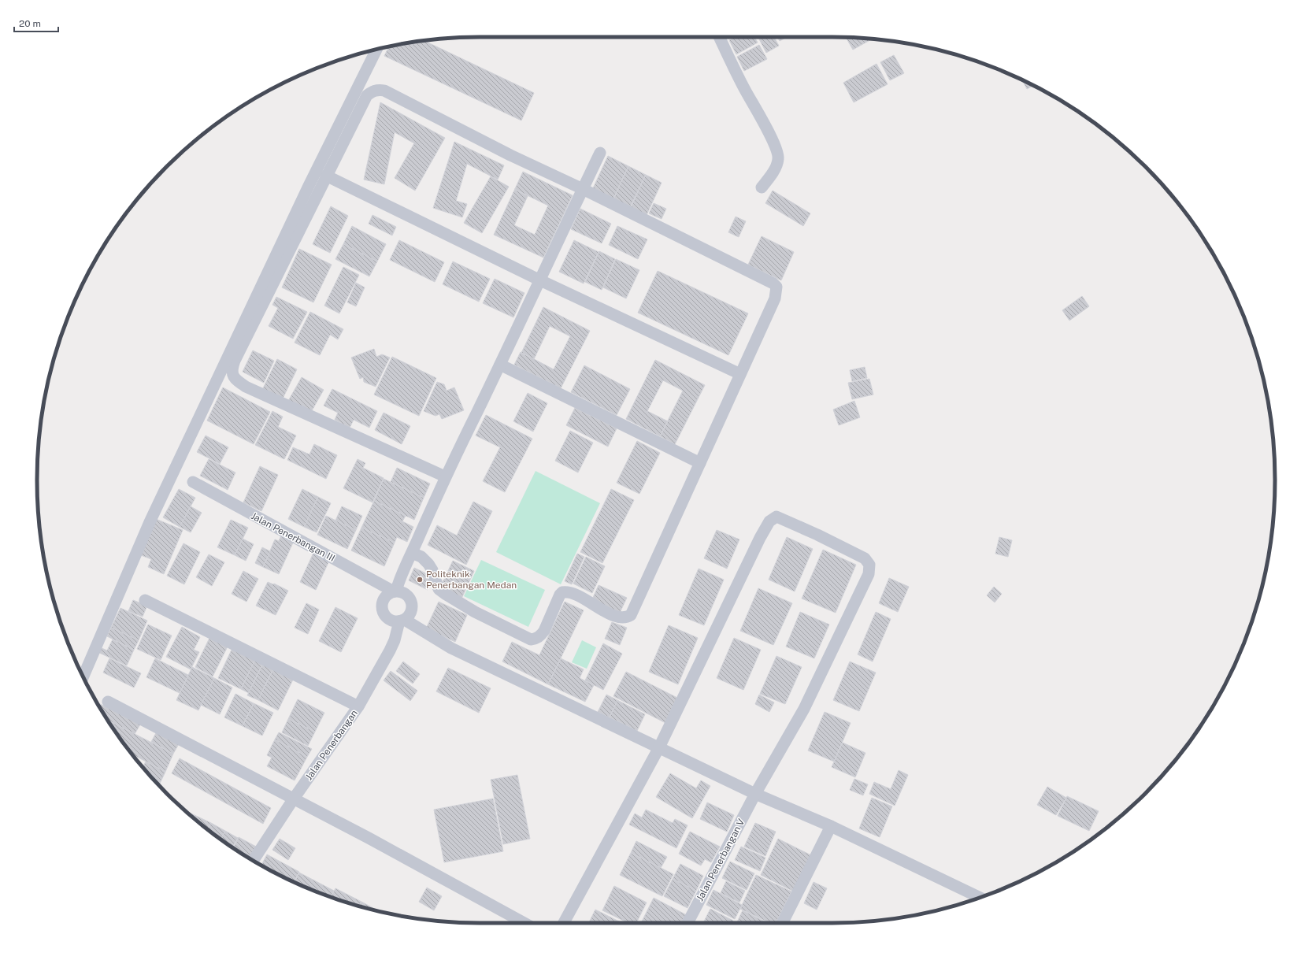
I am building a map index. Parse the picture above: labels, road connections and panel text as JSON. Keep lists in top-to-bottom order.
{
  "streets": {
    "street": ["Jalan Penerbangan III", "Jalan Penerbangan", "Jalan Penerbangan V"]
  },
  "crossings": [
    ["Jalan Penerbangan III", "Jalan Penerbangan"]
  ],
  "places": ["Politeknik Penerbangan Medan"],
  "scale_bar": "20 m"
}
